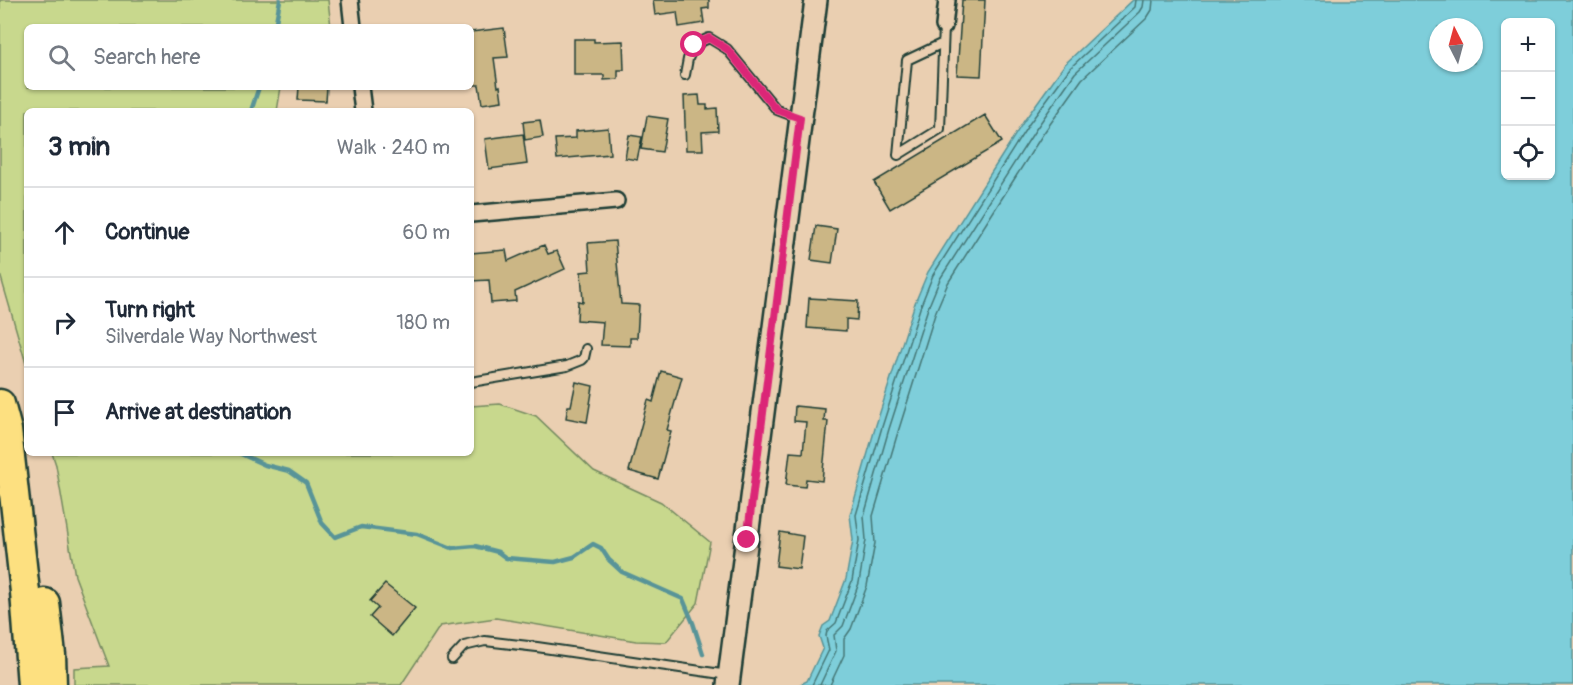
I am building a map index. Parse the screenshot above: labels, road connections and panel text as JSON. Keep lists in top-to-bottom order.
{
  "north": "top",
  "page": {
    "map_buttons": ["+", "−"],
    "search": "Search here",
    "heading": ["3 min", "Walk · 240 m"],
    "list": [
      ["Continue", "60 m"],
      ["Turn right", "Silverdale Way Northwest", "180 m"],
      "Arrive at destination"
    ]
  }
}
